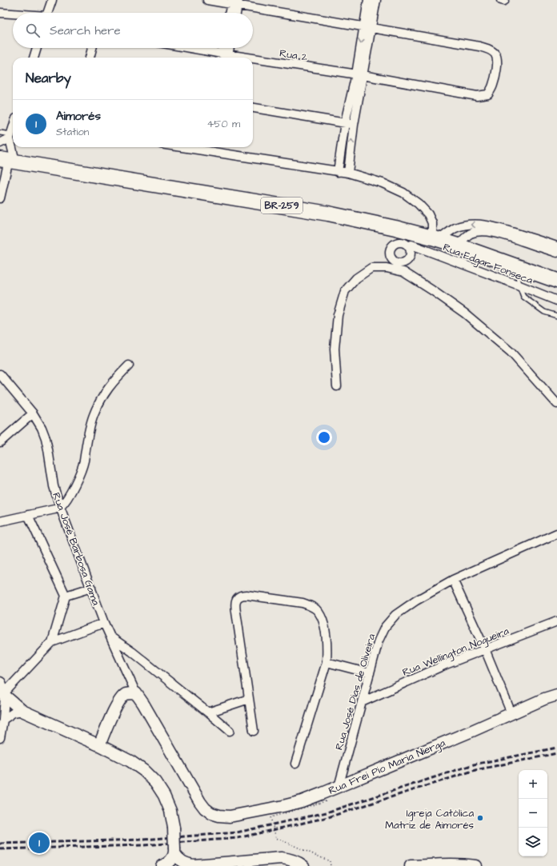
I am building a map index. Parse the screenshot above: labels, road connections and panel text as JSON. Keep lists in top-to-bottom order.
{
  "streets": {
    "highway": ["BR-259"],
    "street": [
      "Rua 2",
      "Rua Edgar Fonseca",
      "Rua José Barbosa Gama",
      "Rua Wellington Nogueira",
      "Rua José Dias de Oliveira",
      "Rua Frei Pio Maria Nierga"
    ]
  },
  "crossings": [
    ["BR-259", "Rua Edgar Fonseca"],
    ["Rua José Barbosa Gama", "Rua Frei Pio Maria Nierga"],
    ["Rua Wellington Nogueira", "Rua José Dias de Oliveira"],
    ["Rua José Dias de Oliveira", "Rua Frei Pio Maria Nierga"]
  ],
  "places": ["Igreja Católica Matriz de Aimorés"],
  "page": {
    "search": "Search here",
    "heading": "Nearby",
    "list": [
      {
        "mark": "1",
        "name": "Aimorés",
        "note": "Station",
        "value": "450 m"
      }
    ],
    "map_buttons": ["+", "−"],
    "pins": "1"
  }
}
